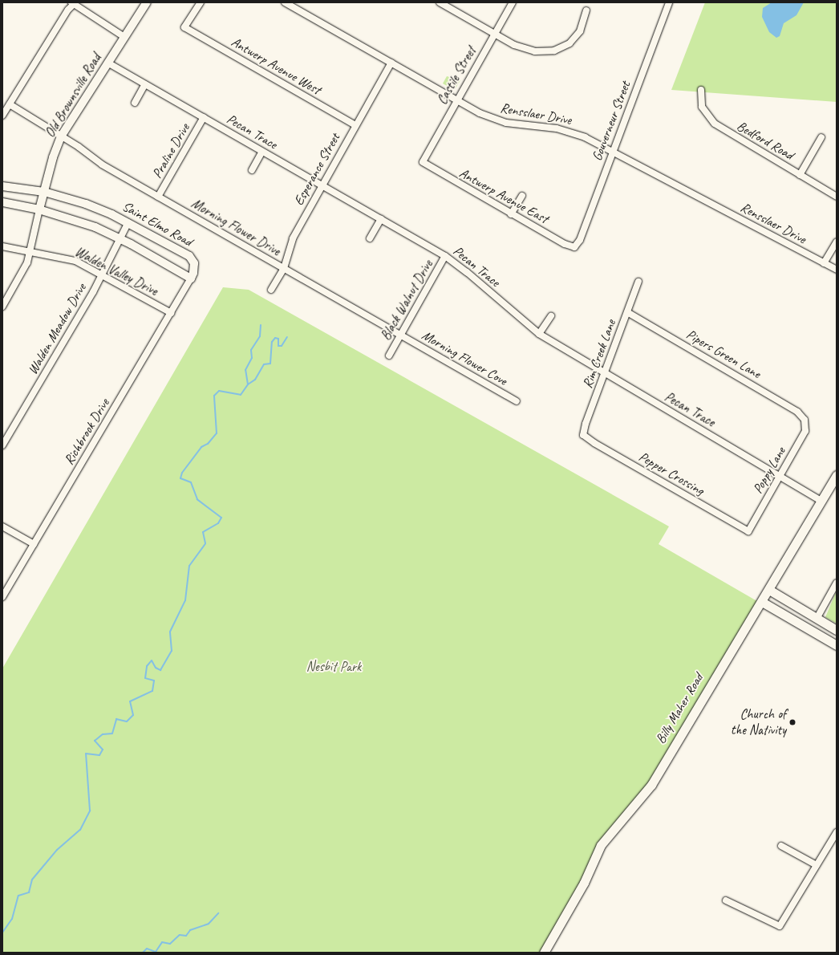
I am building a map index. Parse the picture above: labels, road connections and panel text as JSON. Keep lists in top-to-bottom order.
{
  "streets": {
    "main road": ["Billy Maher Road"],
    "street": [
      "Antwerp Avenue West",
      "Castile Street",
      "Old Brownsville Road",
      "Rensslaer Drive",
      "Gouverneur Street",
      "Pecan Trace",
      "Bedford Road",
      "Praline Drive",
      "Esperance Street",
      "Antwerp Avenue East",
      "Saint Elmo Road",
      "Morning Flower Drive",
      "Walden Valley Drive",
      "Black Walnut Drive",
      "Walden Meadow Drive",
      "Rim Creek Lane",
      "Pipers Green Lane",
      "Morning Flower Cove",
      "Richbrook Drive",
      "Poppy Lane",
      "Pepper Crossing"
    ]
  },
  "crossings": [
    ["Antwerp Avenue West", "Esperance Street"],
    ["Castile Street", "Rensslaer Drive"],
    ["Castile Street", "Antwerp Avenue East"],
    ["Old Brownsville Road", "Pecan Trace"],
    ["Old Brownsville Road", "Saint Elmo Road"],
    ["Old Brownsville Road", "Morning Flower Drive"],
    ["Rensslaer Drive", "Gouverneur Street"],
    ["Rensslaer Drive", "Esperance Street"],
    ["Gouverneur Street", "Antwerp Avenue East"],
    ["Pecan Trace", "Praline Drive"],
    ["Pecan Trace", "Esperance Street"],
    ["Pecan Trace", "Black Walnut Drive"],
    ["Pecan Trace", "Rim Creek Lane"],
    ["Pecan Trace", "Poppy Lane"],
    ["Pecan Trace", "Billy Maher Road"],
    ["Praline Drive", "Morning Flower Drive"],
    ["Esperance Street", "Morning Flower Drive"],
    ["Saint Elmo Road", "Walden Meadow Drive"],
    ["Saint Elmo Road", "Richbrook Drive"],
    ["Morning Flower Drive", "Black Walnut Drive"],
    ["Morning Flower Drive", "Morning Flower Cove"],
    ["Walden Valley Drive", "Walden Meadow Drive"],
    ["Walden Valley Drive", "Richbrook Drive"],
    ["Black Walnut Drive", "Morning Flower Cove"],
    ["Rim Creek Lane", "Pipers Green Lane"],
    ["Rim Creek Lane", "Pepper Crossing"],
    ["Pipers Green Lane", "Poppy Lane"],
    ["Poppy Lane", "Pepper Crossing"]
  ],
  "parks": ["Nesbit Park"],
  "places": ["Church of the Nativity"]
}
